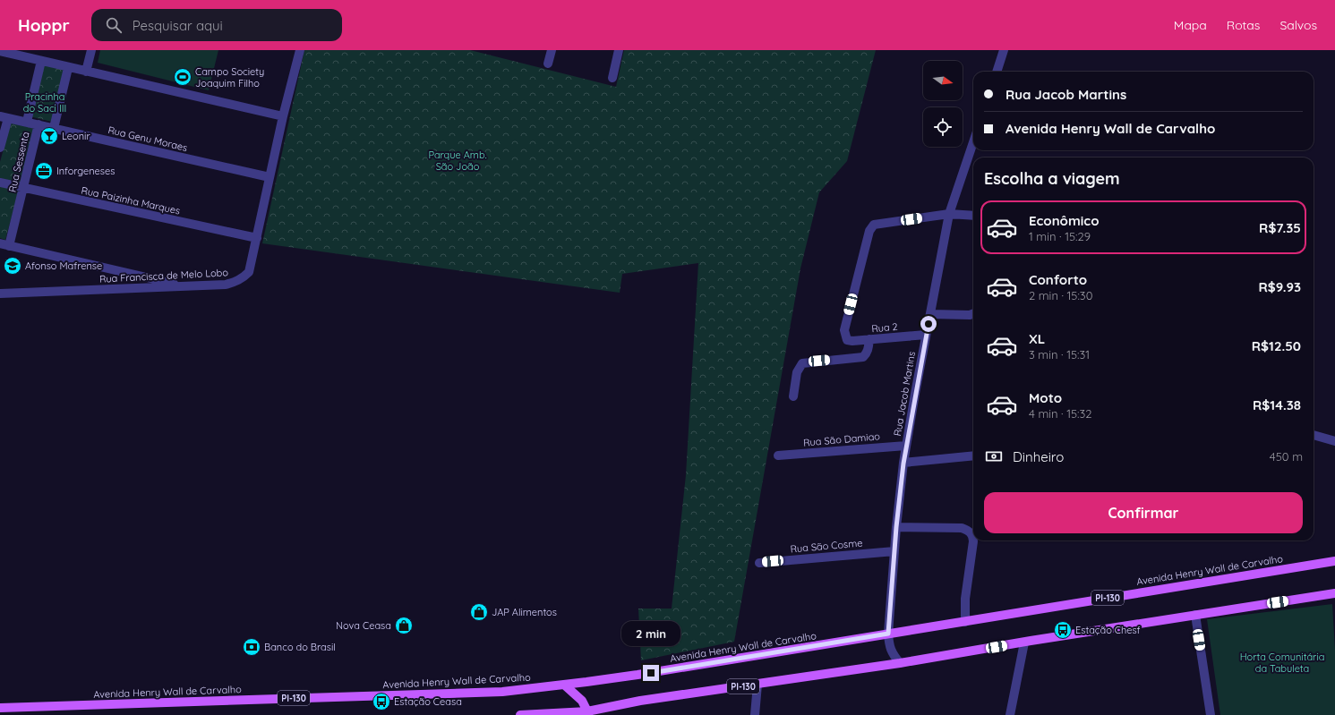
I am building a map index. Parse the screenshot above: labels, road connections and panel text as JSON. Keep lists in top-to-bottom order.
{
  "streets": {
    "main road": ["Avenida Henry Wall de Carvalho", "PI-130"],
    "street": [
      "Rua Genu Moraes",
      "Rua Sessenta",
      "Rua Paizinha Marques",
      "Rua Francisca de Melo Lobo",
      "Rua 2",
      "Rua Jacob Martins",
      "Rua São Damiao",
      "Rua São Cosme"
    ]
  },
  "crossings": [
    ["Rua Genu Moraes", "Rua Sessenta"],
    ["Rua Genu Moraes", "Rua Francisca de Melo Lobo"],
    ["Rua Sessenta", "Rua Paizinha Marques"],
    ["Rua Paizinha Marques", "Rua Francisca de Melo Lobo"],
    ["Rua 2", "Rua Jacob Martins"],
    ["Rua Jacob Martins", "Rua São Damiao"],
    ["Rua Jacob Martins", "Rua São Cosme"],
    ["Rua Jacob Martins", "Avenida Henry Wall de Carvalho"],
    ["Rua Jacob Martins", "PI-130"]
  ],
  "parks": ["Pracinha do Saci III", "Parque Amb. São João", "Horta Comunitária da Tabuleta"],
  "places": {
    "sports": ["Campo Society Joaquim Filho"],
    "bar": ["Leonir"],
    "office": ["Inforgeneses"],
    "school or university": ["Afonso Mafrense"],
    "shop": ["JAP Alimentos", "Nova Ceasa"],
    "bus stop": ["Estação Chesf", "Estação Ceasa"],
    "bank": ["Banco do Brasil"]
  },
  "north": "right",
  "page": {
    "header": "Hoppr",
    "search": "Pesquisar aqui",
    "nav": ["Mapa", "Rotas", "Salvos"],
    "banner": ["Rua Jacob Martins", "Avenida Henry Wall de Carvalho"],
    "heading": "Escolha a viagem",
    "list": [
      {
        "name": "Econômico",
        "note": "1 min · 15:29",
        "value": "R$7.35"
      },
      {
        "name": "Conforto",
        "note": "2 min · 15:30",
        "value": "R$9.93"
      },
      {
        "name": "XL",
        "note": "3 min · 15:31",
        "value": "R$12.50"
      },
      {
        "name": "Moto",
        "note": "4 min · 15:32",
        "value": "R$14.38"
      }
    ],
    "pay": ["Dinheiro", "450 m"],
    "buttons": "Confirmar",
    "bubble": "2 min"
  }
}
